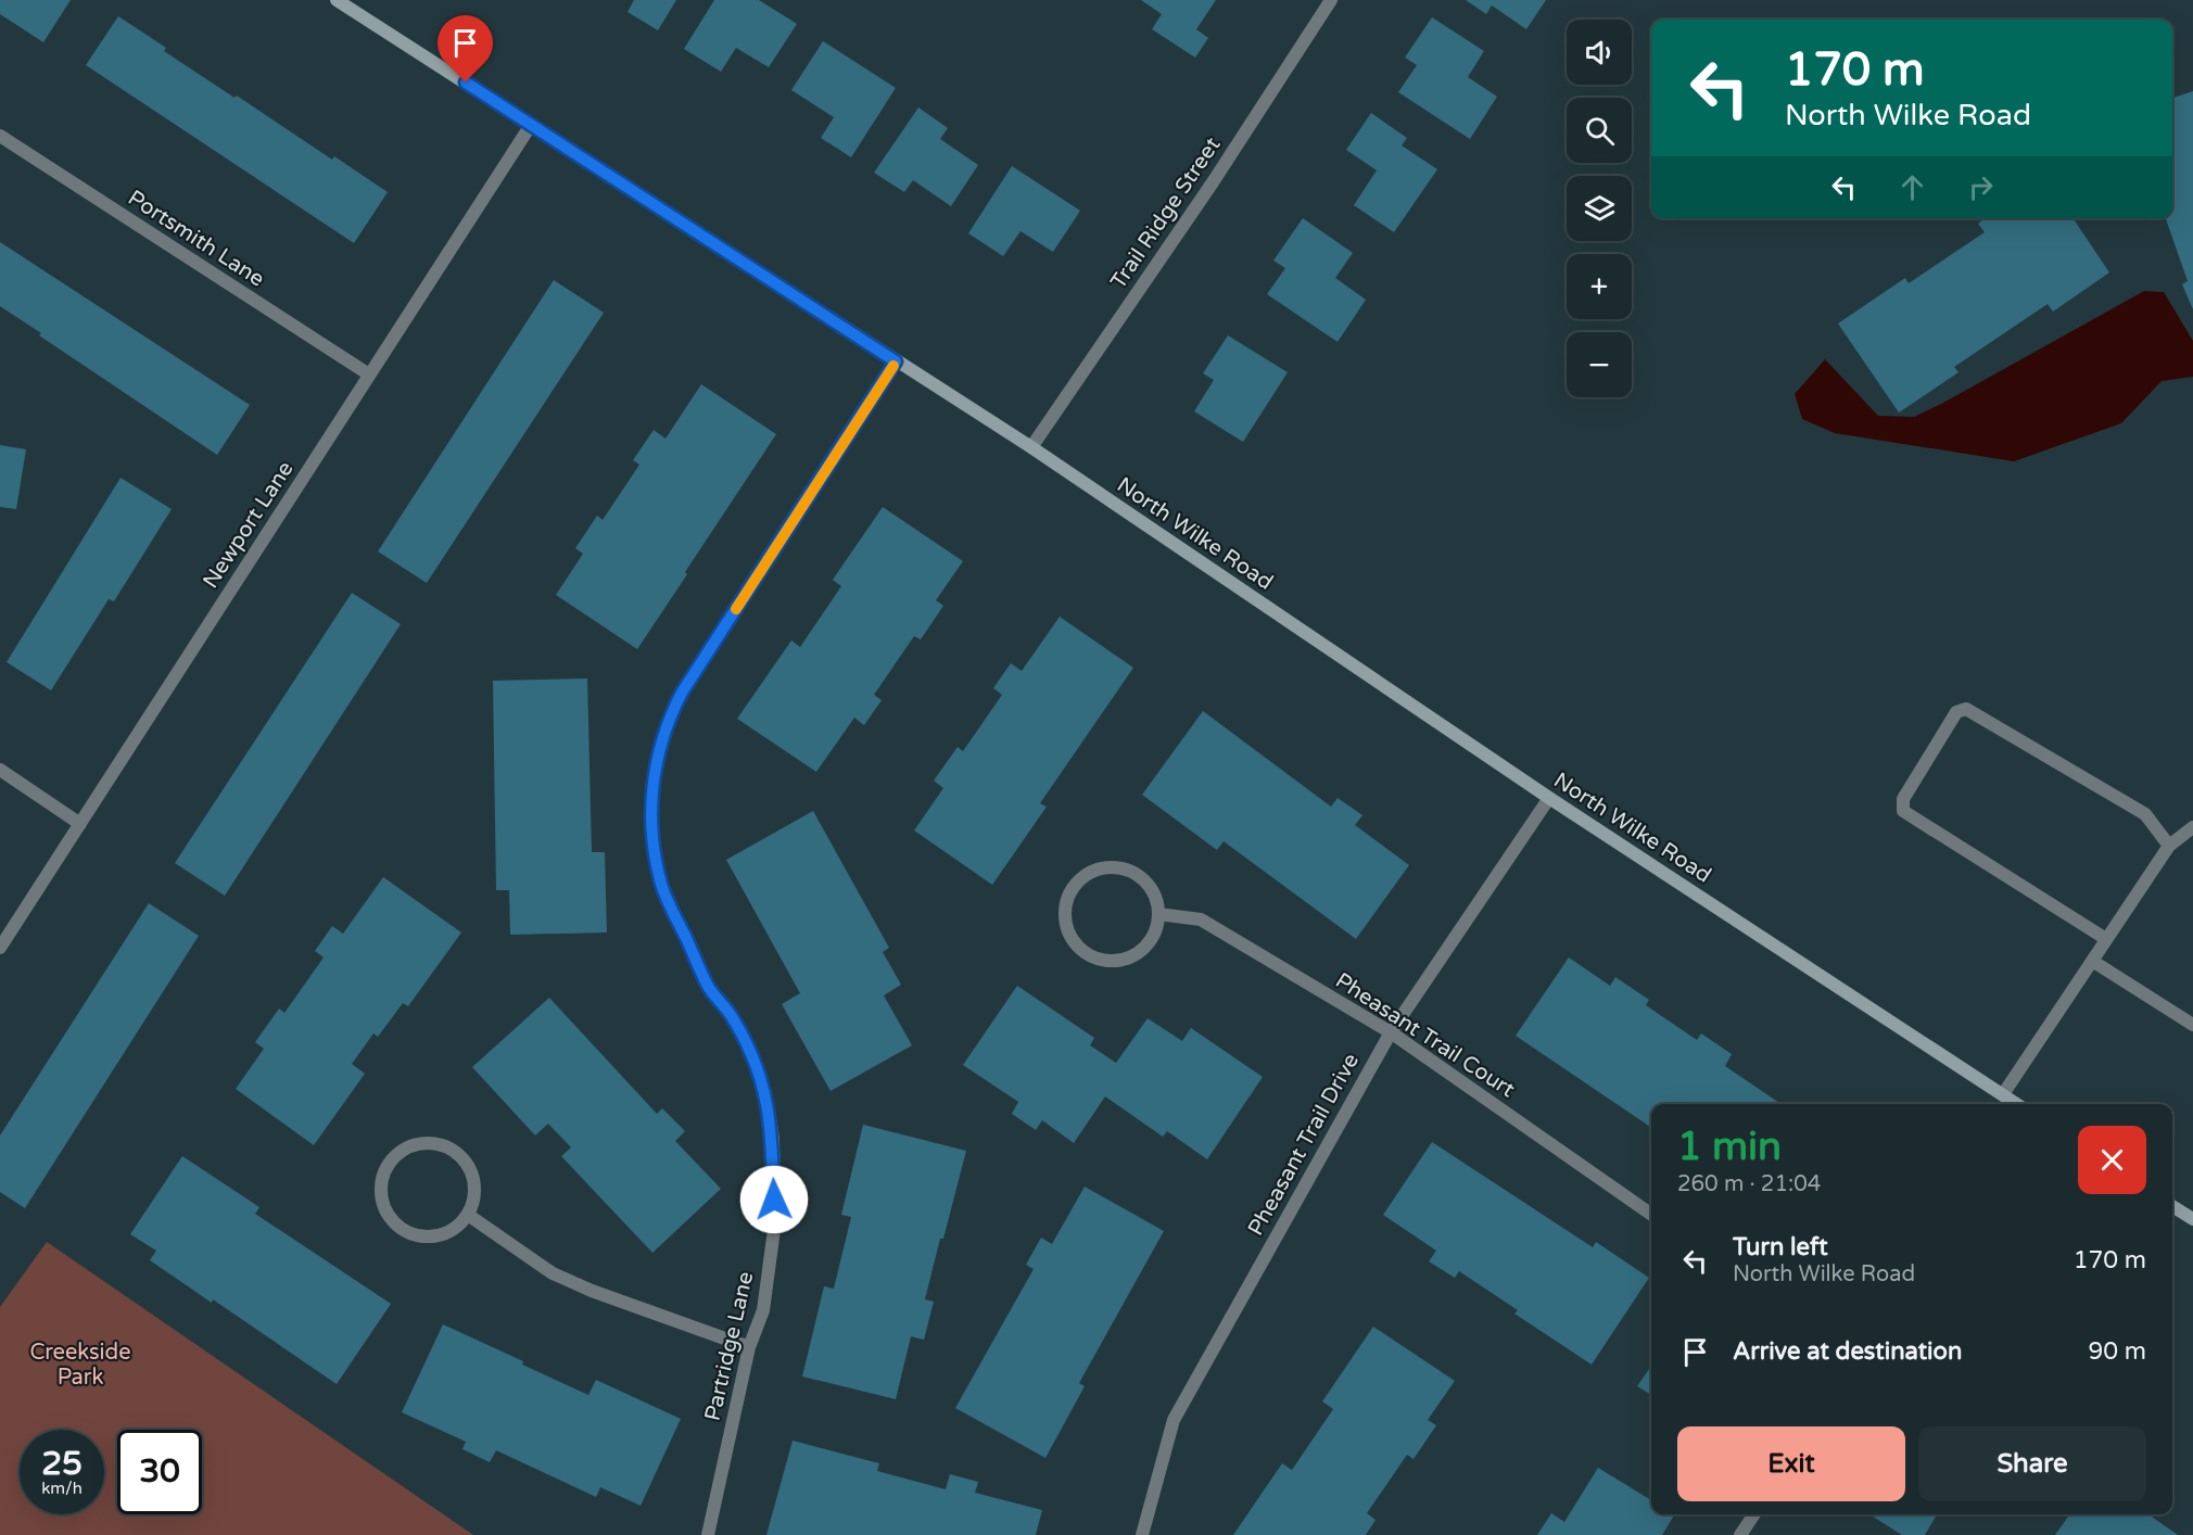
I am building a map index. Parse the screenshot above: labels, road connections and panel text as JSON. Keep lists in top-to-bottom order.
{
  "streets": {
    "street": [
      "Trail Ridge Street",
      "Portsmith Lane",
      "Newport Lane",
      "North Wilke Road",
      "Pheasant Trail Court",
      "Pheasant Trail Drive",
      "Partridge Lane"
    ]
  },
  "crossings": [
    ["Trail Ridge Street", "North Wilke Road"],
    ["Portsmith Lane", "Newport Lane"],
    ["Newport Lane", "North Wilke Road"],
    ["North Wilke Road", "Pheasant Trail Drive"],
    ["North Wilke Road", "Partridge Lane"],
    ["Pheasant Trail Court", "Pheasant Trail Drive"]
  ],
  "parks": ["Creekside Park"],
  "page": {
    "map_buttons": ["+", "−"],
    "turn": ["170 m", "North Wilke Road"],
    "heading": ["1 min", "260 m · 21:04"],
    "list": [
      {
        "name": "Turn left",
        "note": "North Wilke Road",
        "value": "170 m"
      },
      {
        "name": "Arrive at destination",
        "value": "90 m"
      }
    ],
    "buttons": ["Exit", "Share"],
    "speed": "25 km/h",
    "limit": "30"
  }
}
